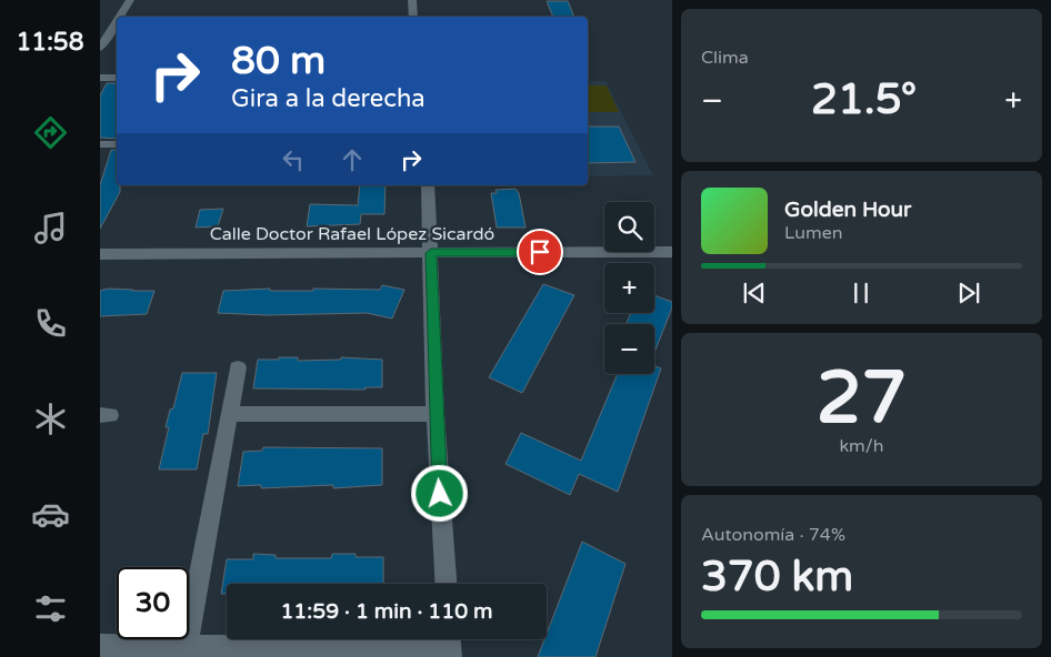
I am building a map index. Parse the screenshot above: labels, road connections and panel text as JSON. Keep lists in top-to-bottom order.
{
  "streets": {
    "street": ["Calle Doctor Rafael López Sicardó"]
  },
  "page": {
    "tabs": "11:58",
    "tile": [
      "Clima",
      ["27", "km/h"],
      ["Autonomía · 74%", "370 km"]
    ],
    "turn": ["80 m", "Gira a la derecha"],
    "heat": ["−", "21.5°", "+"],
    "song": ["Golden Hour", "Lumen"],
    "map_buttons": ["+", "−"],
    "limit": "30",
    "trip": "11:59 · 1 min · 110 m"
  }
}
